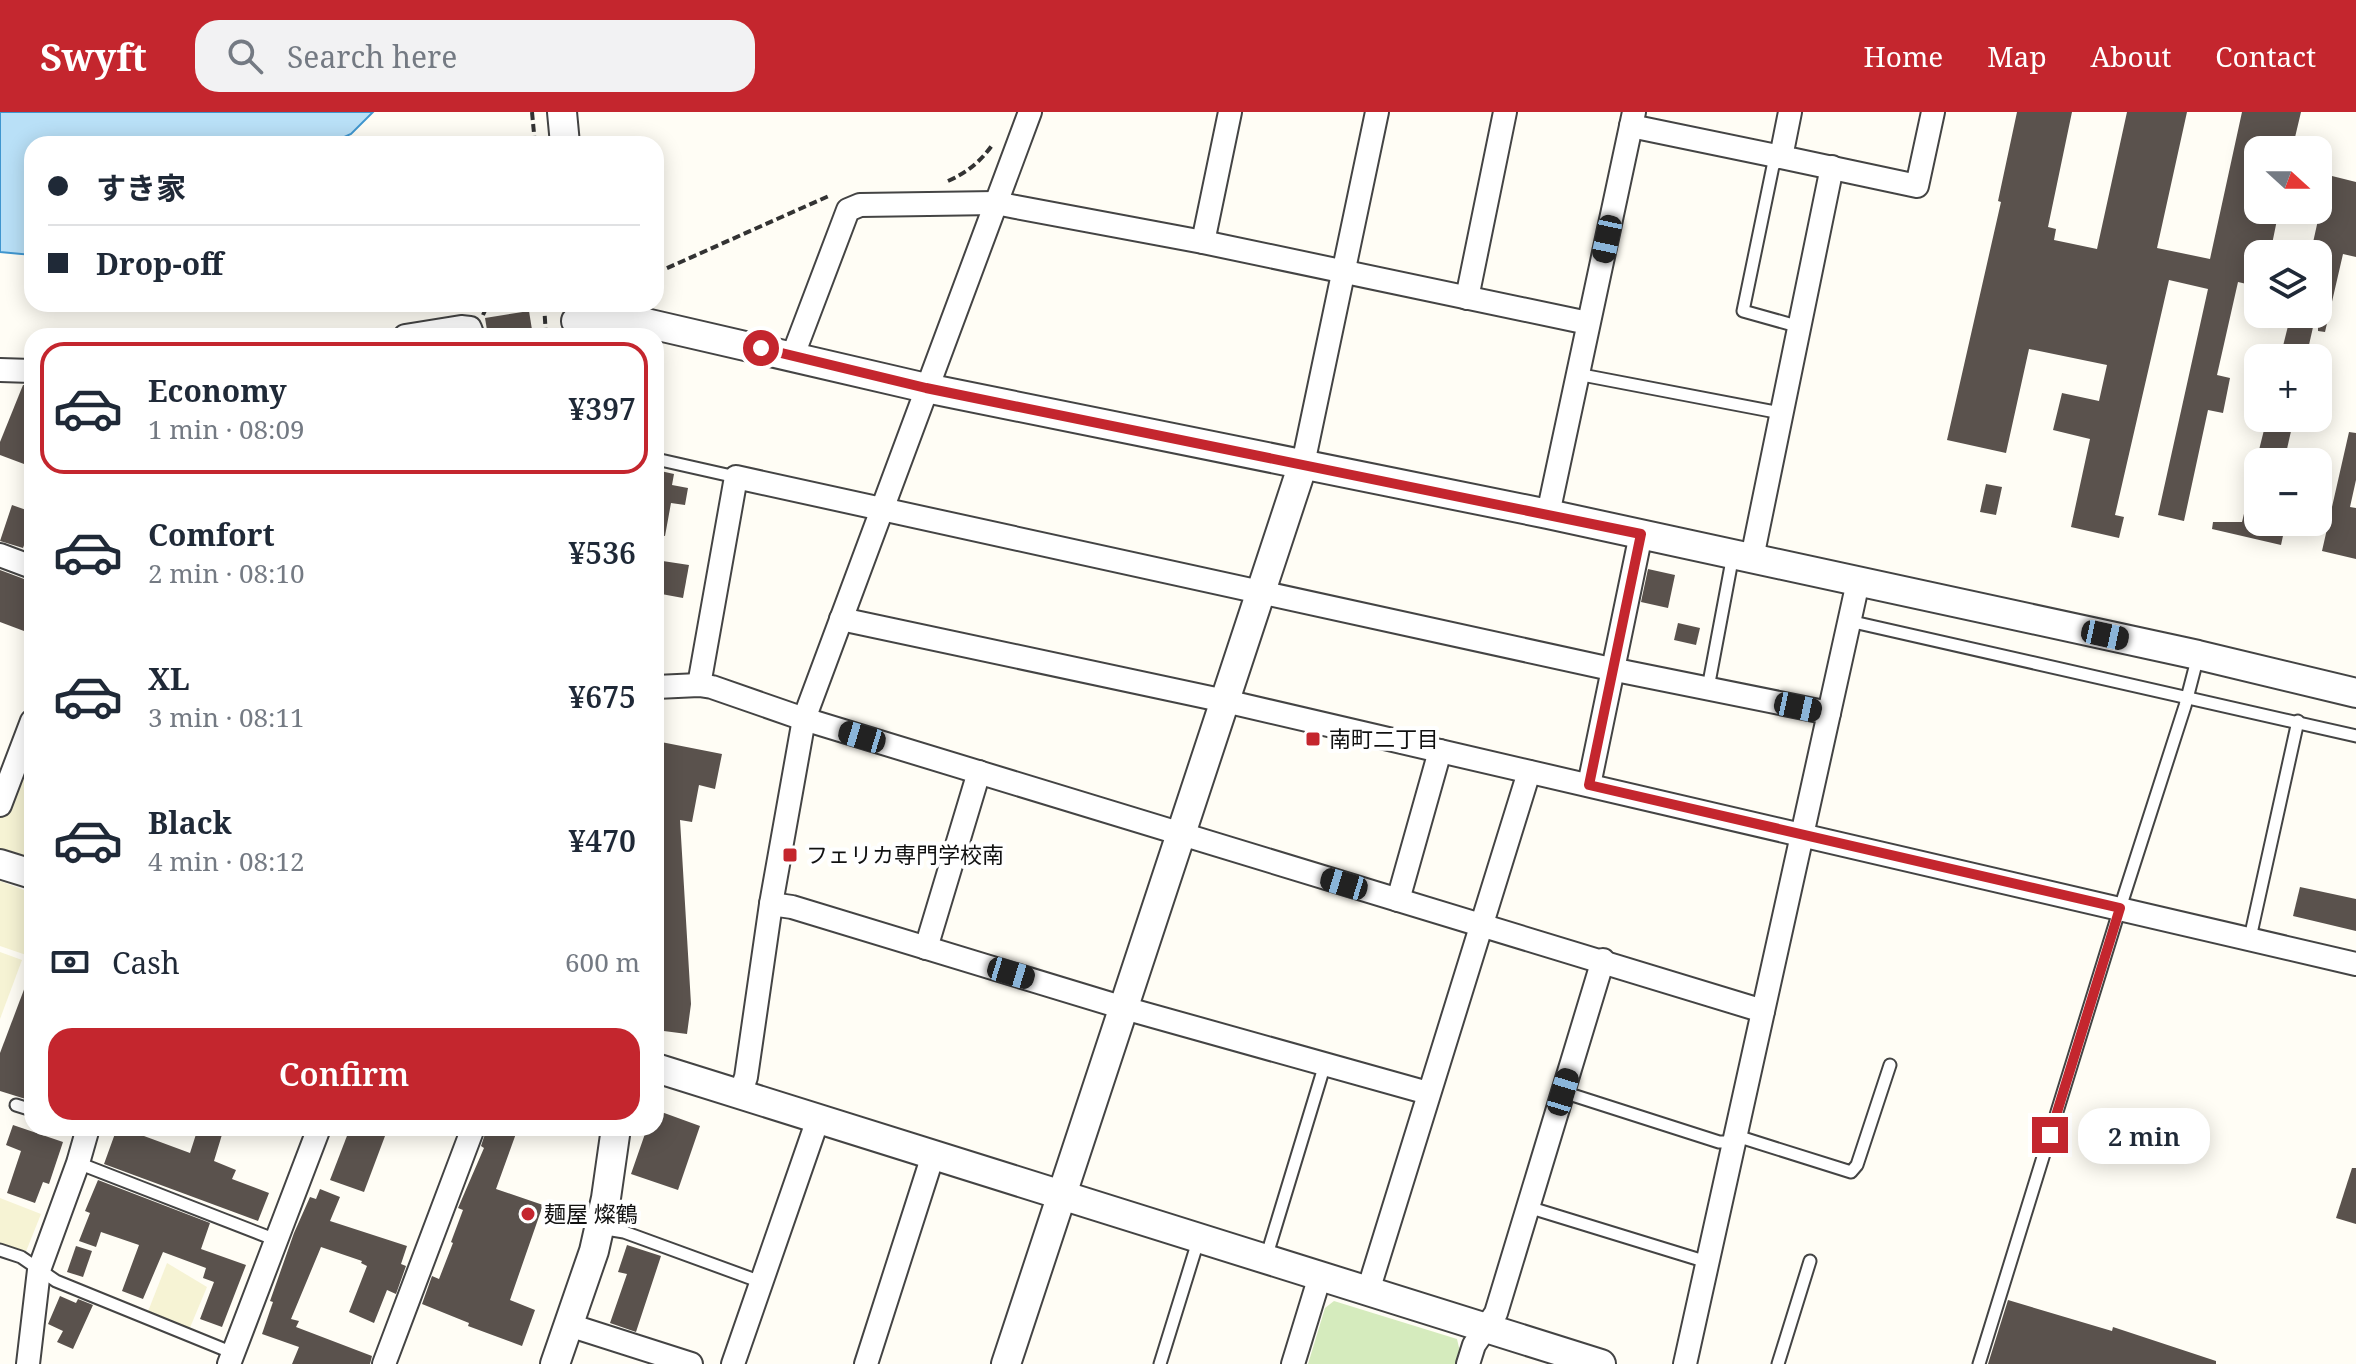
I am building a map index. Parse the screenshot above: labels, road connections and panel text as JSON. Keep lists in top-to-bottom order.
{
  "places": {
    "transit": ["南町二丁目", "フェリカ専門学校南"],
    "other": ["麺屋 燦鶴"]
  },
  "north": "right",
  "page": {
    "header": "Swyft",
    "search": "Search here",
    "nav": [
      "Home",
      "Map",
      "About",
      "Contact"
    ],
    "map_buttons": ["+", "−"],
    "banner": ["すき家", "Drop-off"],
    "list": [
      {
        "name": "Economy",
        "note": "1 min · 08:09",
        "value": "¥397"
      },
      {
        "name": "Comfort",
        "note": "2 min · 08:10",
        "value": "¥536"
      },
      {
        "name": "XL",
        "note": "3 min · 08:11",
        "value": "¥675"
      },
      {
        "name": "Black",
        "note": "4 min · 08:12",
        "value": "¥470"
      }
    ],
    "pay": ["Cash", "600 m"],
    "buttons": "Confirm",
    "bubble": "2 min"
  }
}
